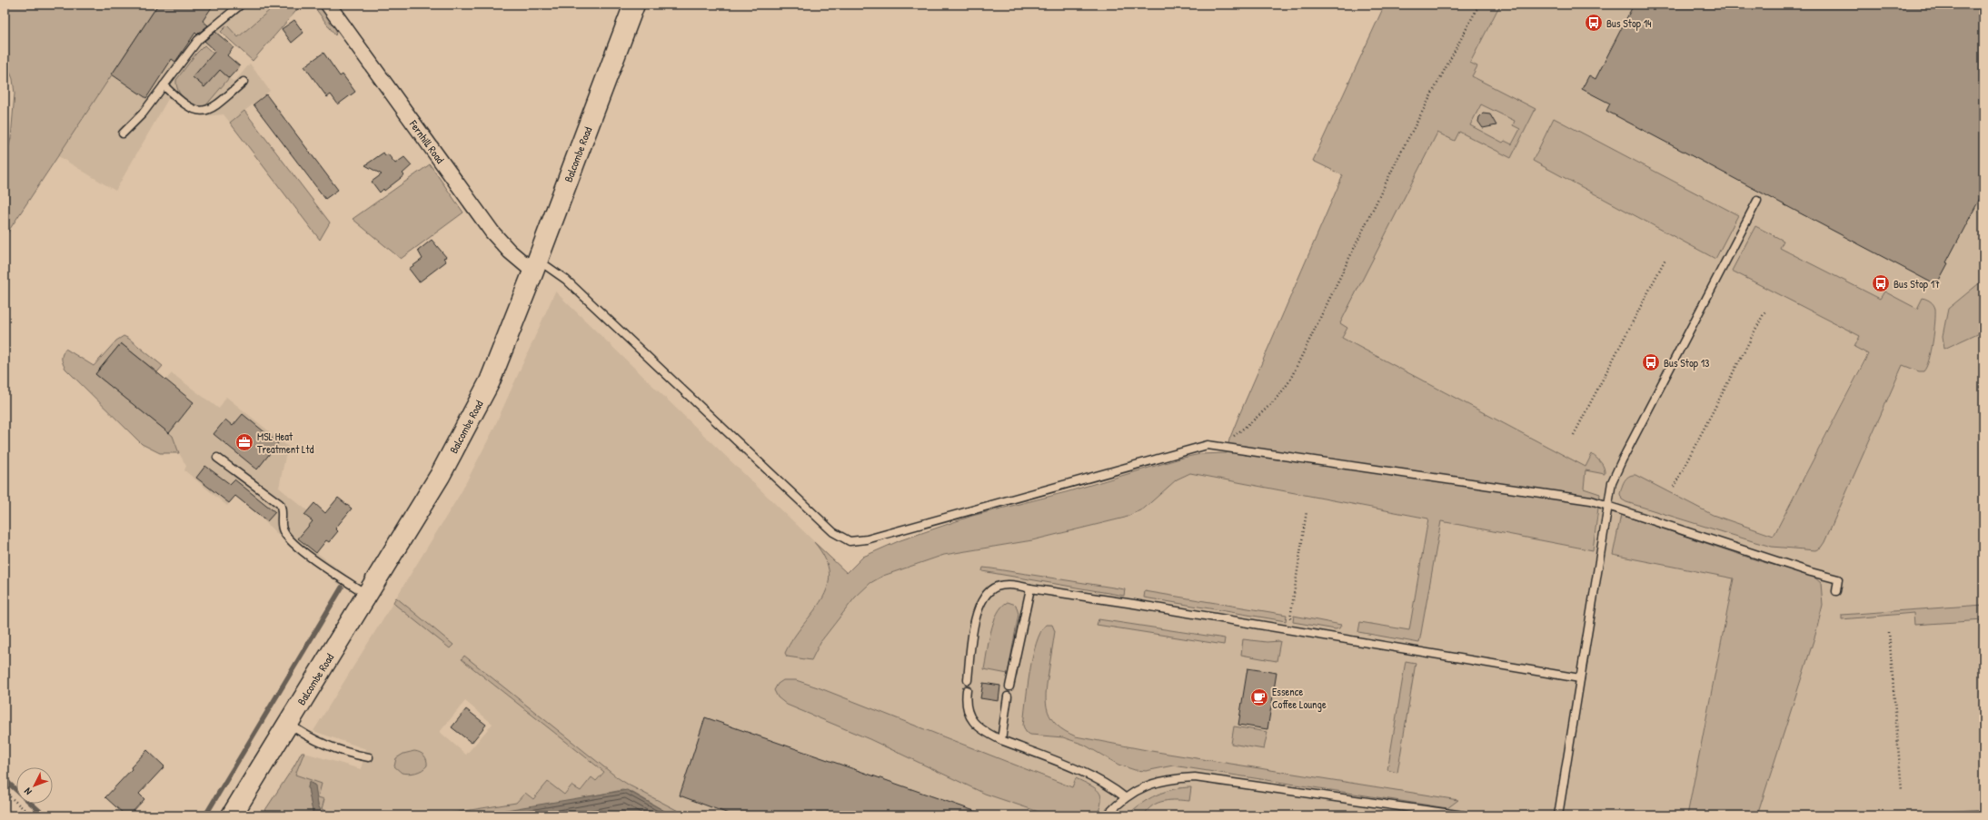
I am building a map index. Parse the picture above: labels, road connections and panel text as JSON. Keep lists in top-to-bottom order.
{
  "streets": {
    "main road": ["Balcombe Road"],
    "street": ["Fernhill Road"]
  },
  "crossings": [
    ["Fernhill Road", "Balcombe Road"]
  ],
  "places": {
    "bus stop": ["Bus Stop 14", "Bus Stop 17", "Bus Stop 13"],
    "office": ["MSL Heat Treatment Ltd"],
    "cafe": ["Essence Coffee Lounge"]
  },
  "north": "bottom left"
}
